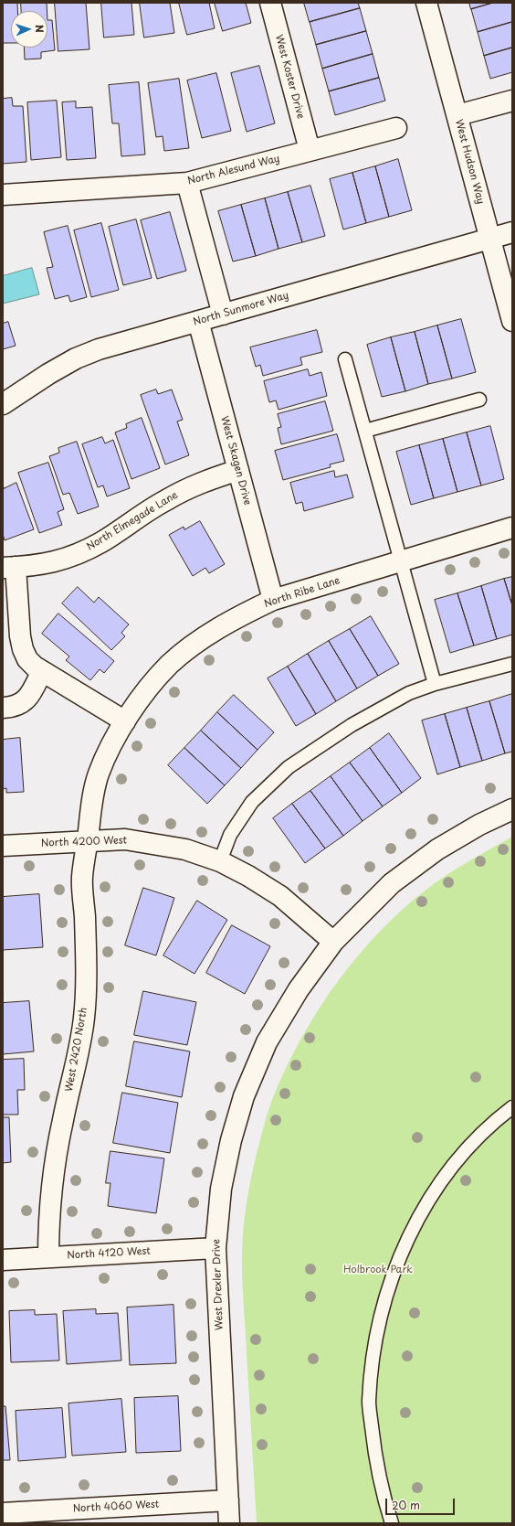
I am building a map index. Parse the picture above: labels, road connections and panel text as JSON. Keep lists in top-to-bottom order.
{
  "streets": {
    "street": [
      "West Koster Drive",
      "West Hudson Way",
      "North Alesund Way",
      "North Sunmore Way",
      "West Skagen Drive",
      "North Elmegade Lane",
      "North Ribe Lane",
      "North 4200 West",
      "West 2420 North",
      "North 4120 West",
      "West Drexler Drive",
      "North 4060 West"
    ]
  },
  "crossings": [
    ["West Koster Drive", "North Alesund Way"],
    ["West Hudson Way", "North Sunmore Way"],
    ["North Sunmore Way", "West Skagen Drive"],
    ["West Skagen Drive", "North Elmegade Lane"],
    ["West Skagen Drive", "North Ribe Lane"],
    ["North Ribe Lane", "North 4200 West"],
    ["North Ribe Lane", "West 2420 North"],
    ["North 4200 West", "West 2420 North"],
    ["North 4200 West", "West Drexler Drive"],
    ["West 2420 North", "North 4120 West"],
    ["North 4120 West", "West Drexler Drive"],
    ["West Drexler Drive", "North 4060 West"]
  ],
  "parks": ["Holbrook Park"],
  "scale_bar": "20 m",
  "north": "right"
}
